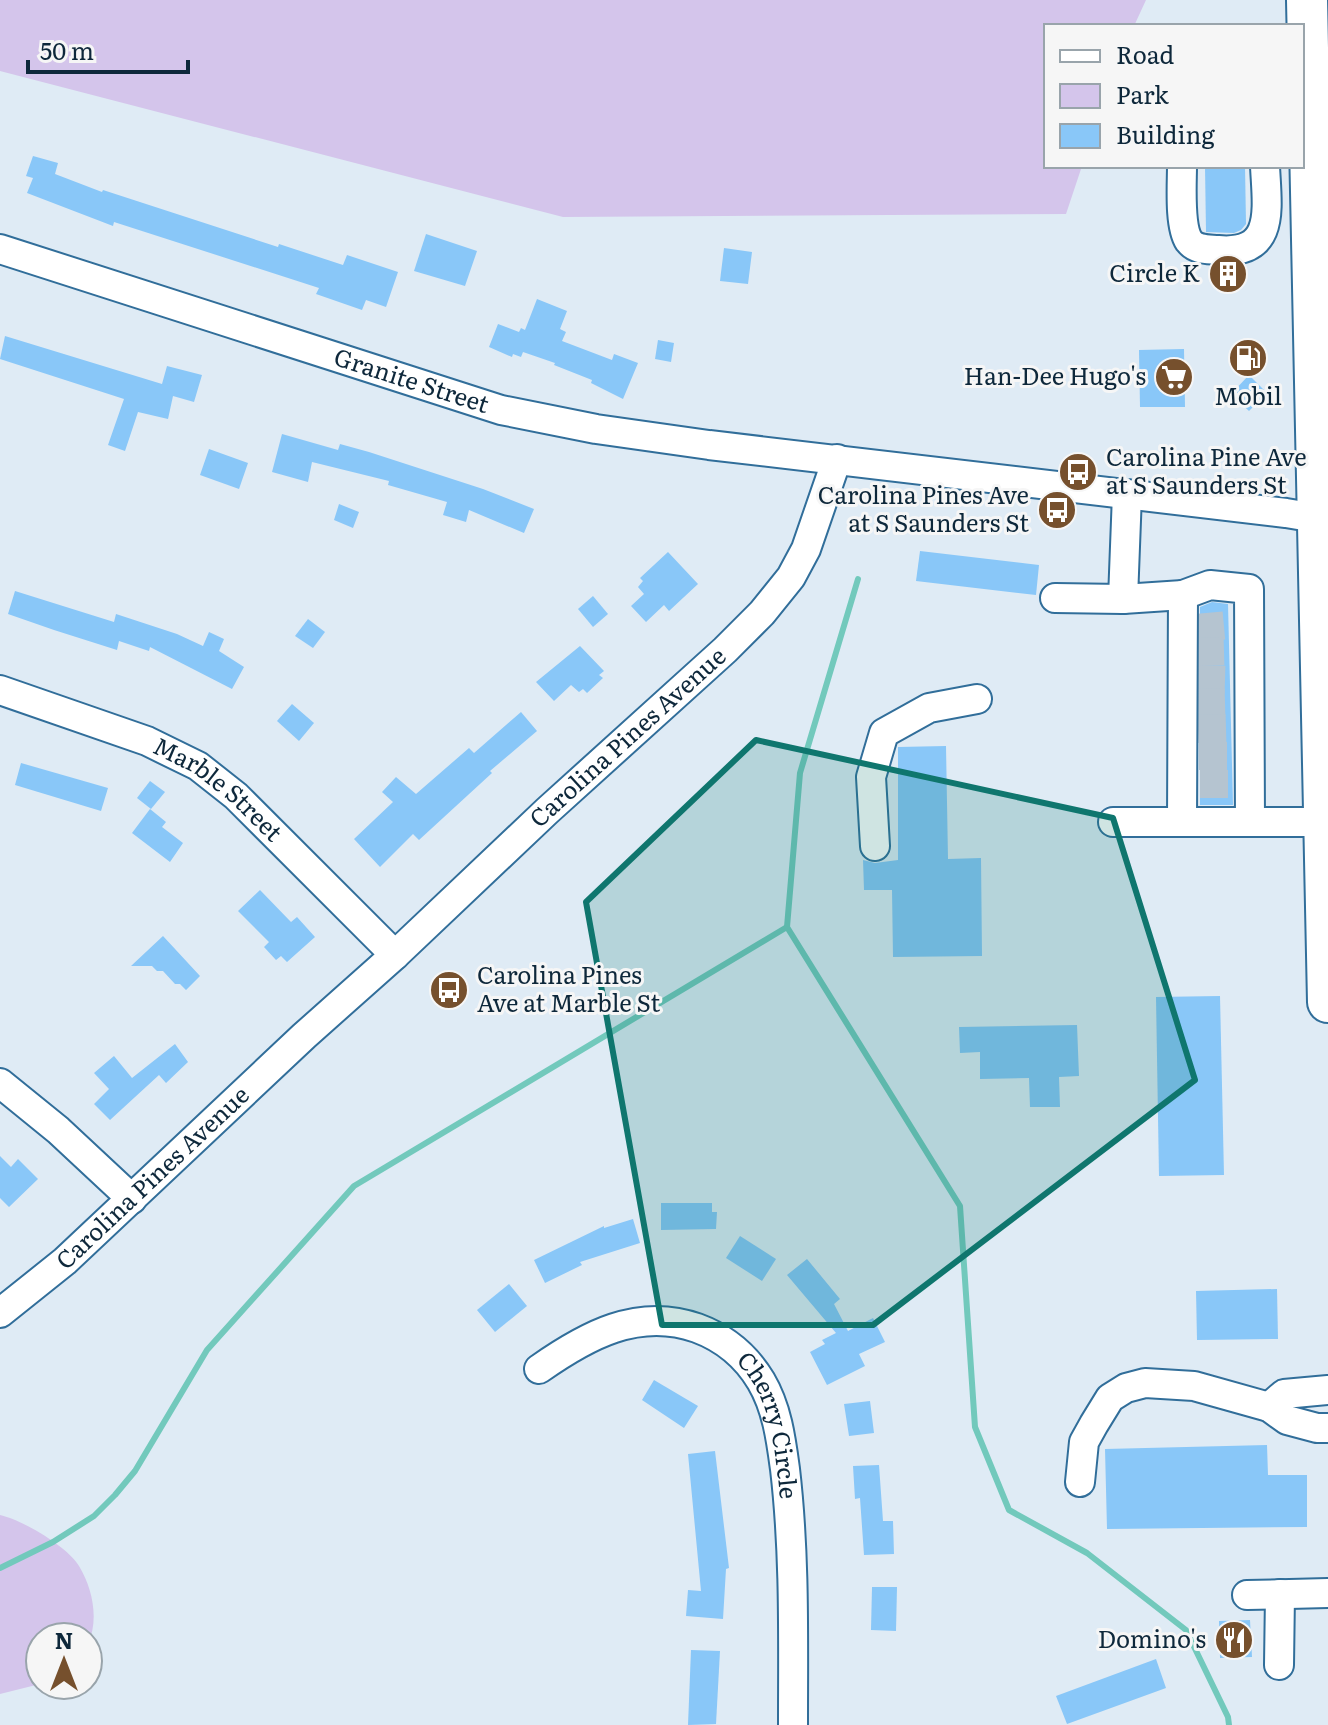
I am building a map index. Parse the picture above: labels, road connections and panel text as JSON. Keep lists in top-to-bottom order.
{
  "streets": {
    "street": [
      "Granite Street",
      "Carolina Pines Avenue",
      "Marble Street",
      "Cherry Circle"
    ]
  },
  "crossings": [
    ["Granite Street", "Carolina Pines Avenue"],
    ["Carolina Pines Avenue", "Marble Street"]
  ],
  "places": {
    "building": ["Circle K"],
    "fuel station": ["Mobil"],
    "supermarket": ["Han-Dee Hugo's"],
    "bus stop": ["Carolina Pine Ave at S Saunders St", "Carolina Pines Ave at S Saunders St", "Carolina Pines Ave at Marble St"],
    "restaurant": ["Domino's"]
  },
  "legend": ["Road", "Park", "Building"],
  "scale_bar": "50 m",
  "north": "top"
}
